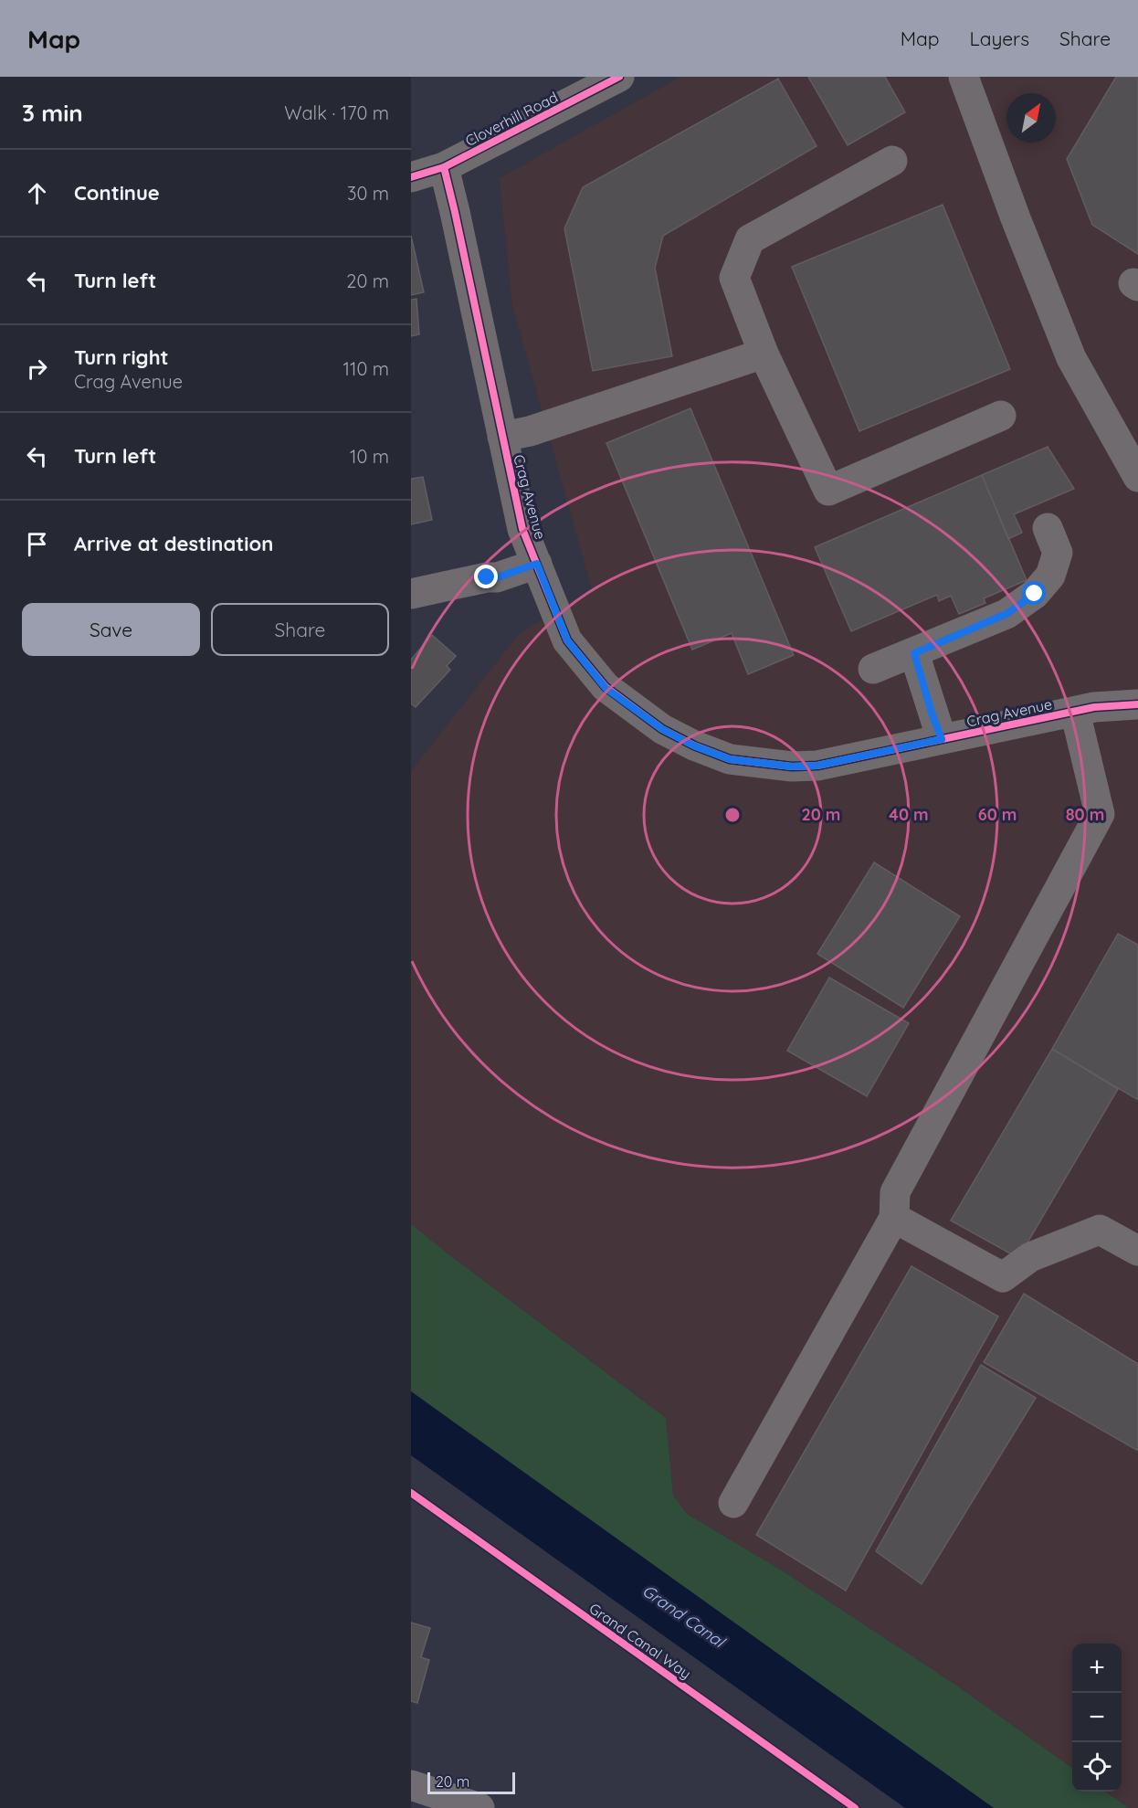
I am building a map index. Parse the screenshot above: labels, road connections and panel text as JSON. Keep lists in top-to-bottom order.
{
  "streets": {
    "street": ["Cloverhill Road", "Crag Avenue"],
    "cycle path": ["Grand Canal Way"]
  },
  "crossings": [
    ["Cloverhill Road", "Crag Avenue"]
  ],
  "water": ["Grand Canal"],
  "scale_bar": "20 m",
  "north": "top right",
  "page": {
    "header": "Map",
    "nav": ["Map", "Layers", "Share"],
    "heading": ["3 min", "Walk · 170 m"],
    "list": [
      ["Continue", "30 m"],
      ["Turn left", "20 m"],
      ["Turn right", "Crag Avenue", "110 m"],
      ["Turn left", "10 m"],
      "Arrive at destination"
    ],
    "buttons": ["Save", "Share"],
    "map_buttons": ["+", "−"],
    "scale": "20 m"
  },
  "rings": [
    "20 m",
    "40 m",
    "60 m",
    "80 m"
  ]
}
